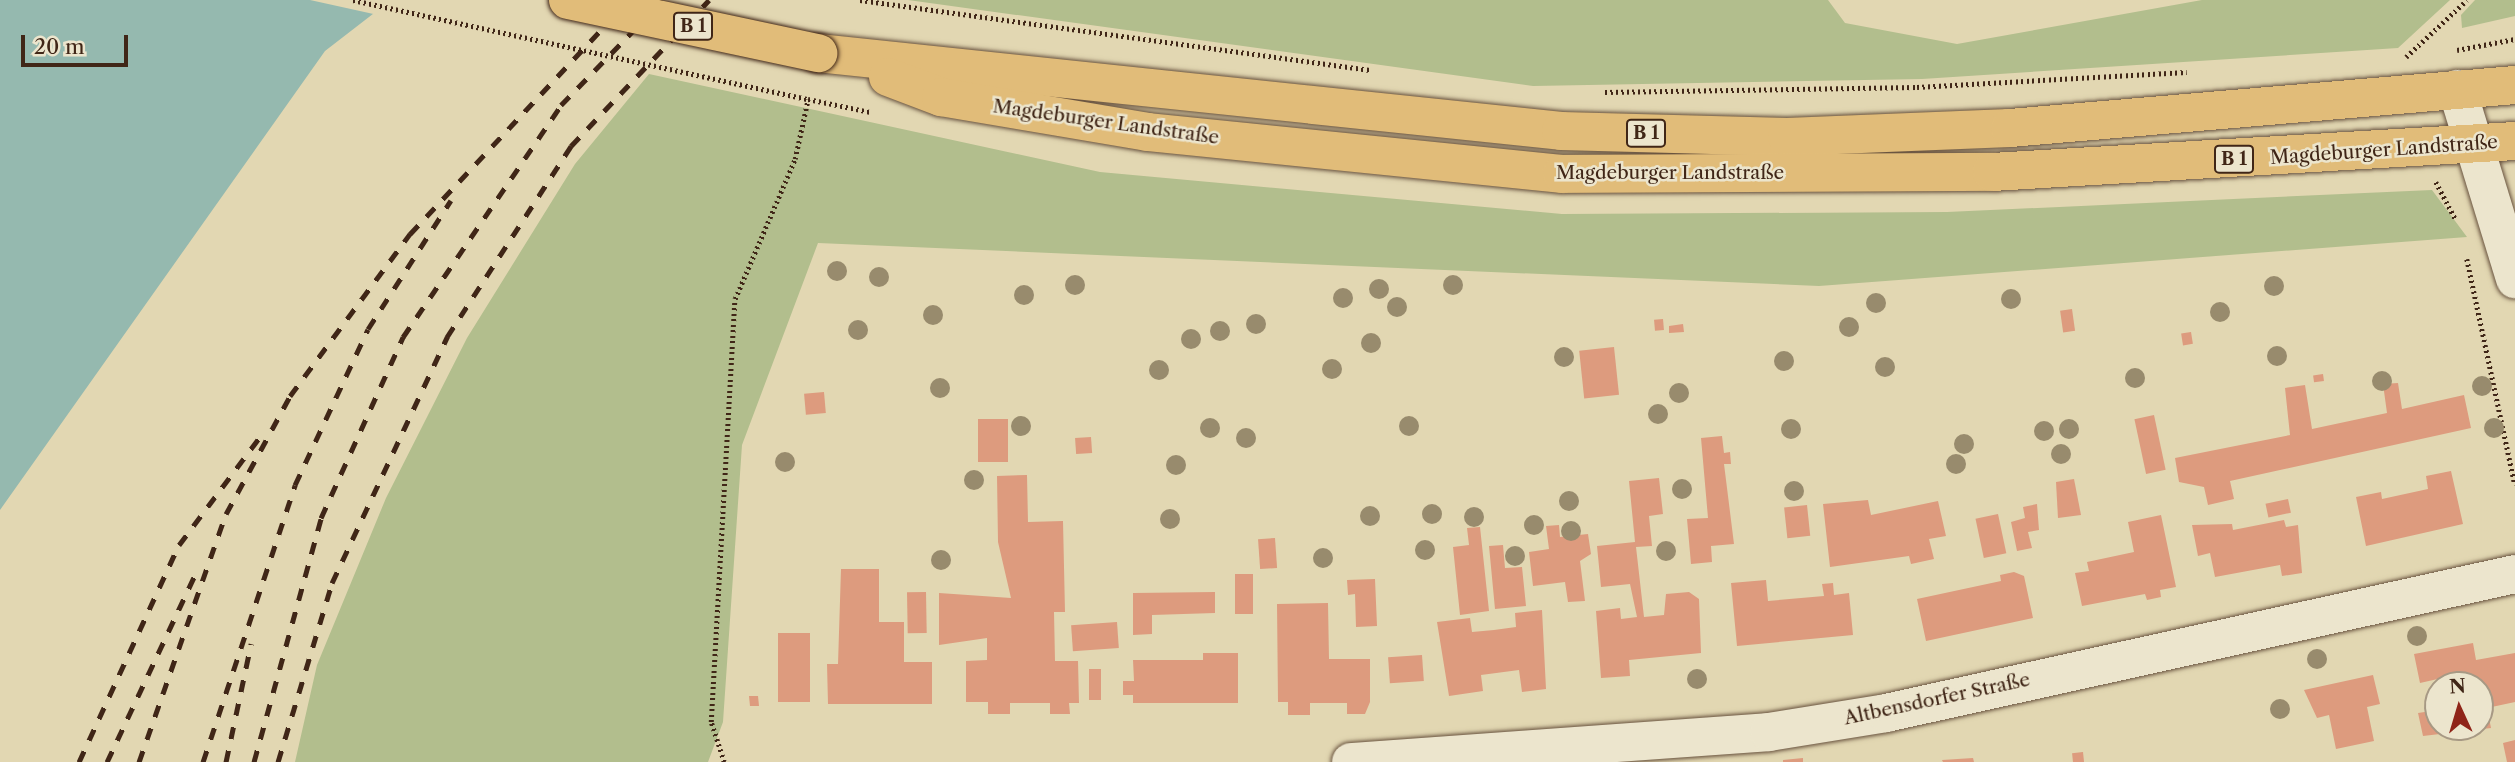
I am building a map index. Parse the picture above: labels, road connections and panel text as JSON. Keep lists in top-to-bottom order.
{
  "streets": {
    "main road": ["B 1", "Magdeburger Landstraße"],
    "street": ["Altbensdorfer Straße"]
  },
  "scale_bar": "20 m",
  "north": "top"
}
